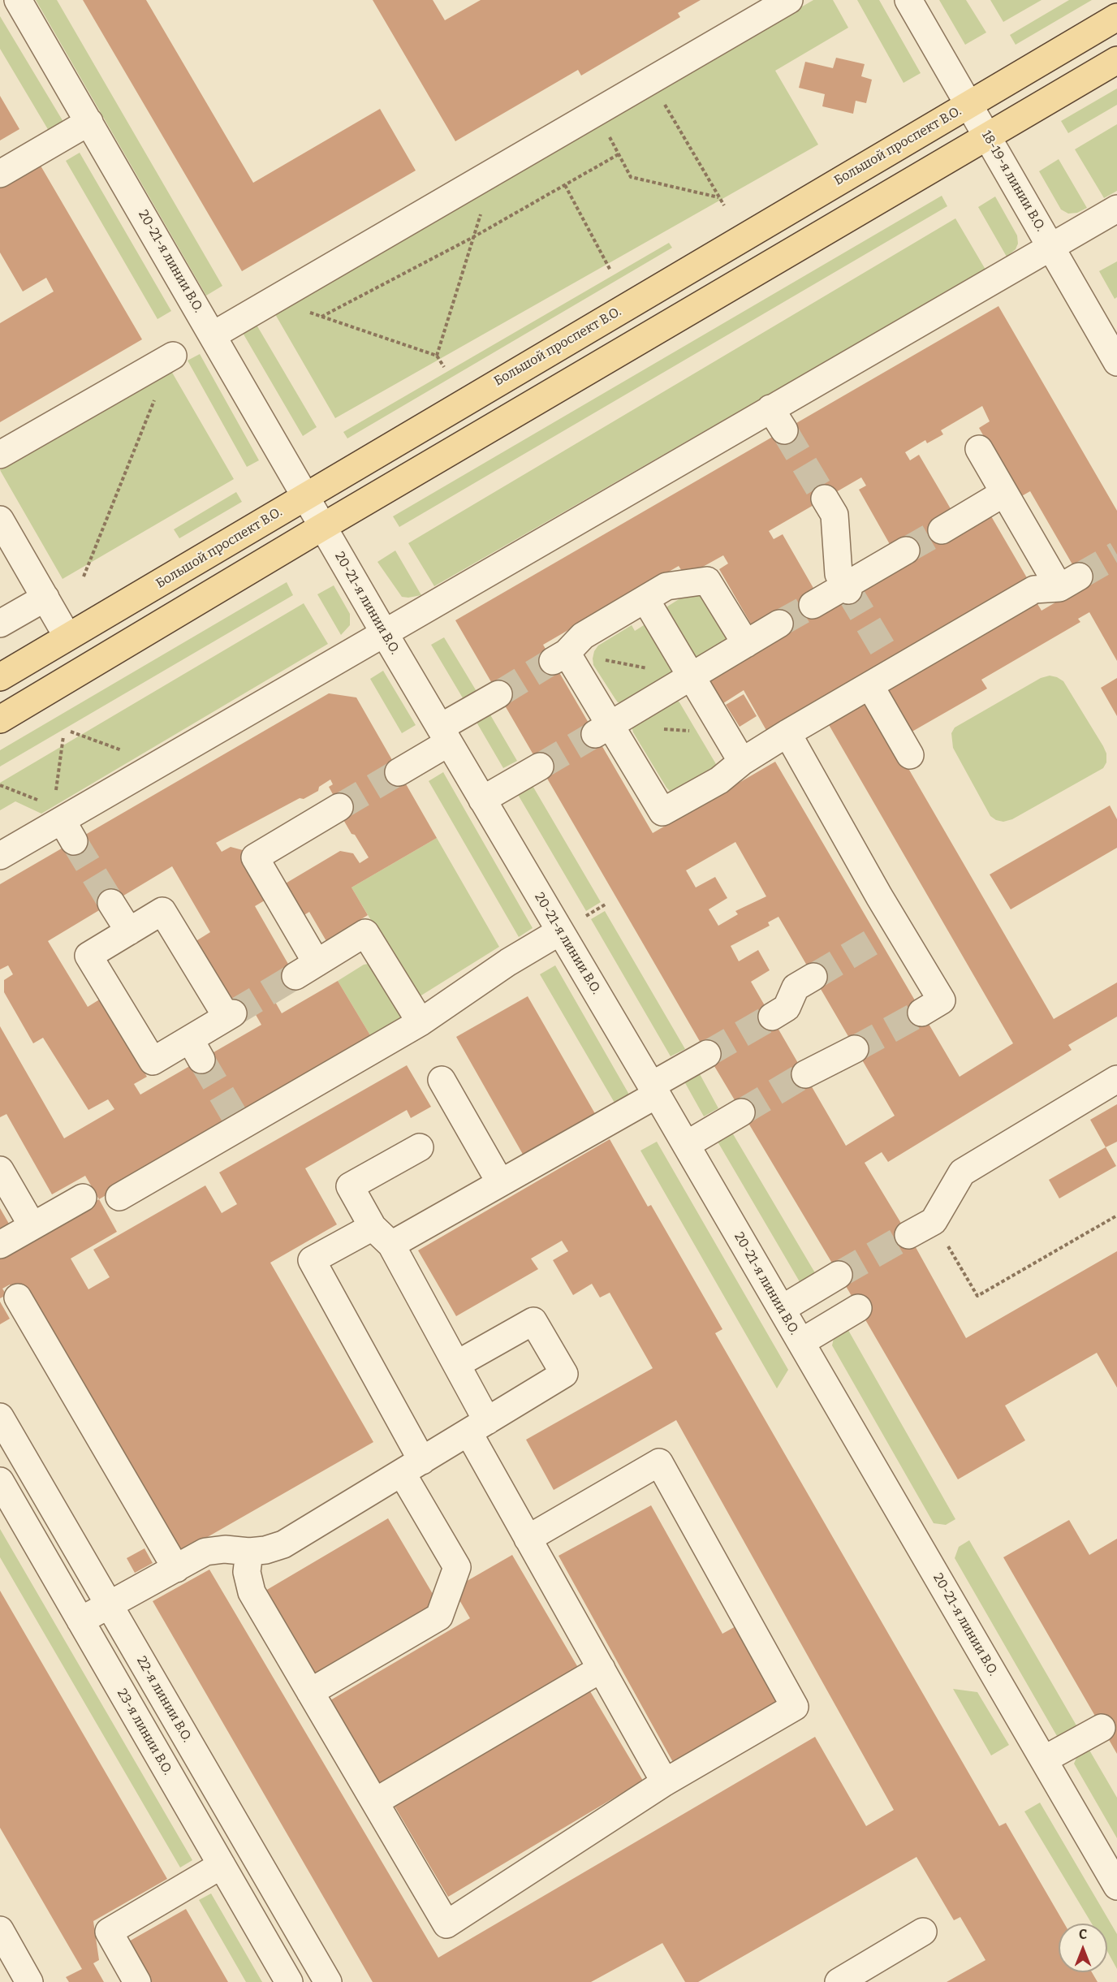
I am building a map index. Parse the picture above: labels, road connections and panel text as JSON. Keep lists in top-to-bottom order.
{
  "streets": {
    "main road": ["Большой проспект В.О."],
    "street": [
      "18-19-я линии В.О.",
      "20-21-я линии В.О.",
      "22-я линии В.О.",
      "23-я линии В.О."
    ]
  },
  "crossings": [
    ["Большой проспект В.О.", "18-19-я линии В.О."],
    ["Большой проспект В.О.", "20-21-я линии В.О."]
  ],
  "north": "top"
}
